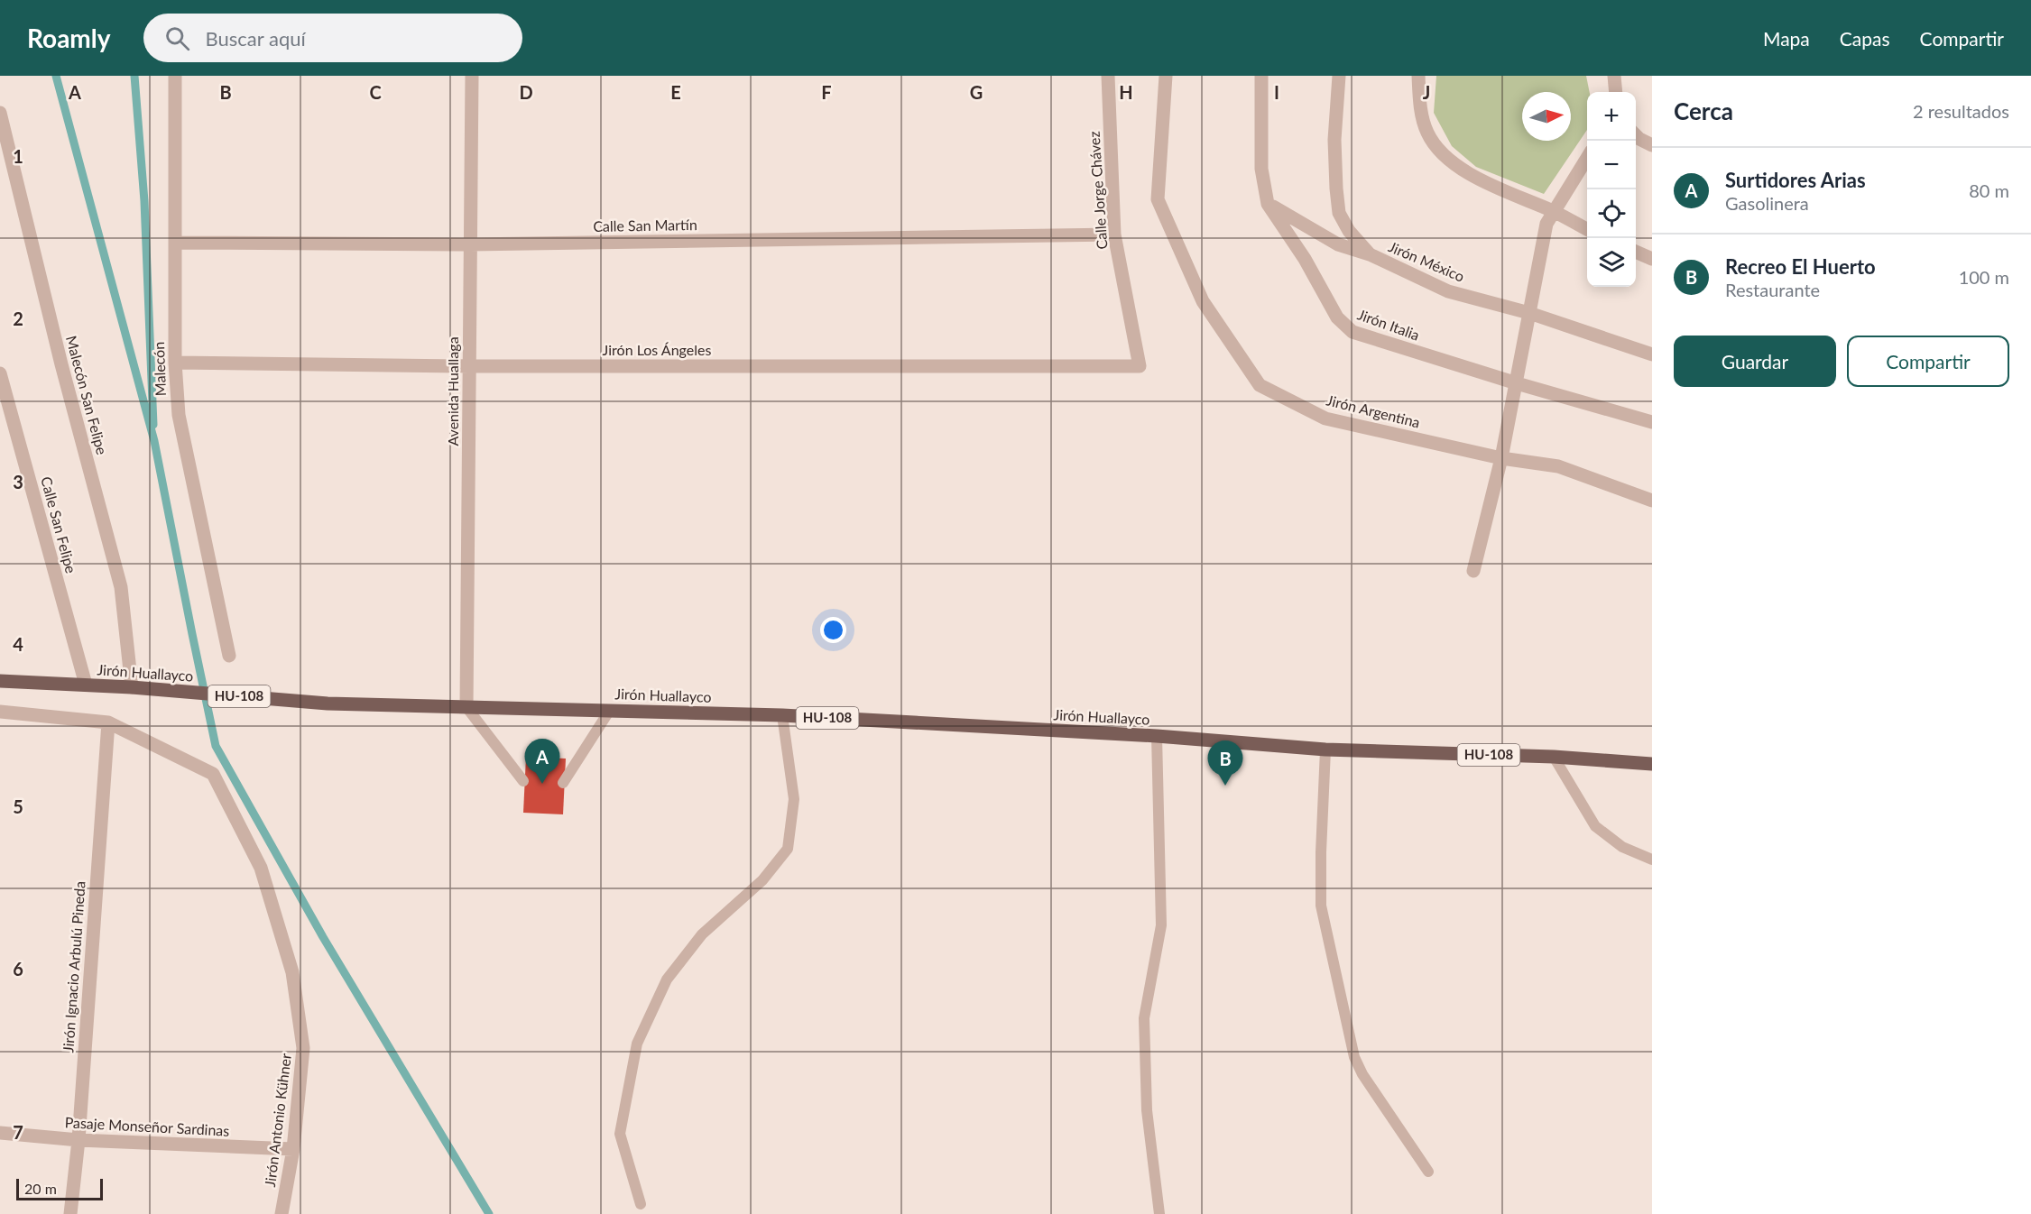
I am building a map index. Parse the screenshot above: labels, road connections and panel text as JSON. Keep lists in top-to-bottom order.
{
  "streets": {
    "main road": ["Jirón Huallayco", "HU-108"],
    "street": [
      "Calle Jorge Chávez",
      "Calle San Martín",
      "Jirón México",
      "Jirón Italia",
      "Jirón Los Ángeles",
      "Malecón",
      "Avenida Huallaga",
      "Malecón San Felipe",
      "Jirón Argentina",
      "Calle San Felipe",
      "Jirón Ignacio Arbulú Pineda",
      "Jirón Antonio Kühner",
      "Pasaje Monseñor Sardinas"
    ]
  },
  "crossings": [
    ["Calle Jorge Chávez", "Calle San Martín"],
    ["Calle Jorge Chávez", "Jirón Los Ángeles"],
    ["Calle San Martín", "Malecón"],
    ["Calle San Martín", "Avenida Huallaga"],
    ["Jirón Los Ángeles", "Malecón"],
    ["Jirón Los Ángeles", "Avenida Huallaga"],
    ["Avenida Huallaga", "Jirón Huallayco"],
    ["Malecón San Felipe", "Jirón Huallayco"],
    ["Calle San Felipe", "Jirón Huallayco"],
    ["Jirón Huallayco", "HU-108"],
    ["Jirón Ignacio Arbulú Pineda", "Jirón Antonio Kühner"],
    ["Jirón Ignacio Arbulú Pineda", "Pasaje Monseñor Sardinas"],
    ["Jirón Antonio Kühner", "Pasaje Monseñor Sardinas"]
  ],
  "scale_bar": "20 m",
  "north": "right",
  "page": {
    "header": "Roamly",
    "search": "Buscar aquí",
    "nav": ["Mapa", "Capas", "Compartir"],
    "heading": ["Cerca", "2 resultados"],
    "map_buttons": ["+", "−"],
    "list": [
      {
        "mark": "A",
        "name": "Surtidores Arias",
        "note": "Gasolinera",
        "value": "80 m"
      },
      {
        "mark": "B",
        "name": "Recreo El Huerto",
        "note": "Restaurante",
        "value": "100 m"
      }
    ],
    "buttons": ["Guardar", "Compartir"],
    "pins": ["A", "B"],
    "scale": "20 m"
  },
  "grid": {
    "columns": [
      "A",
      "B",
      "C",
      "D",
      "E",
      "F",
      "G",
      "H",
      "I",
      "J"
    ],
    "rows": [
      "1",
      "2",
      "3",
      "4",
      "5",
      "6",
      "7"
    ]
  }
}
